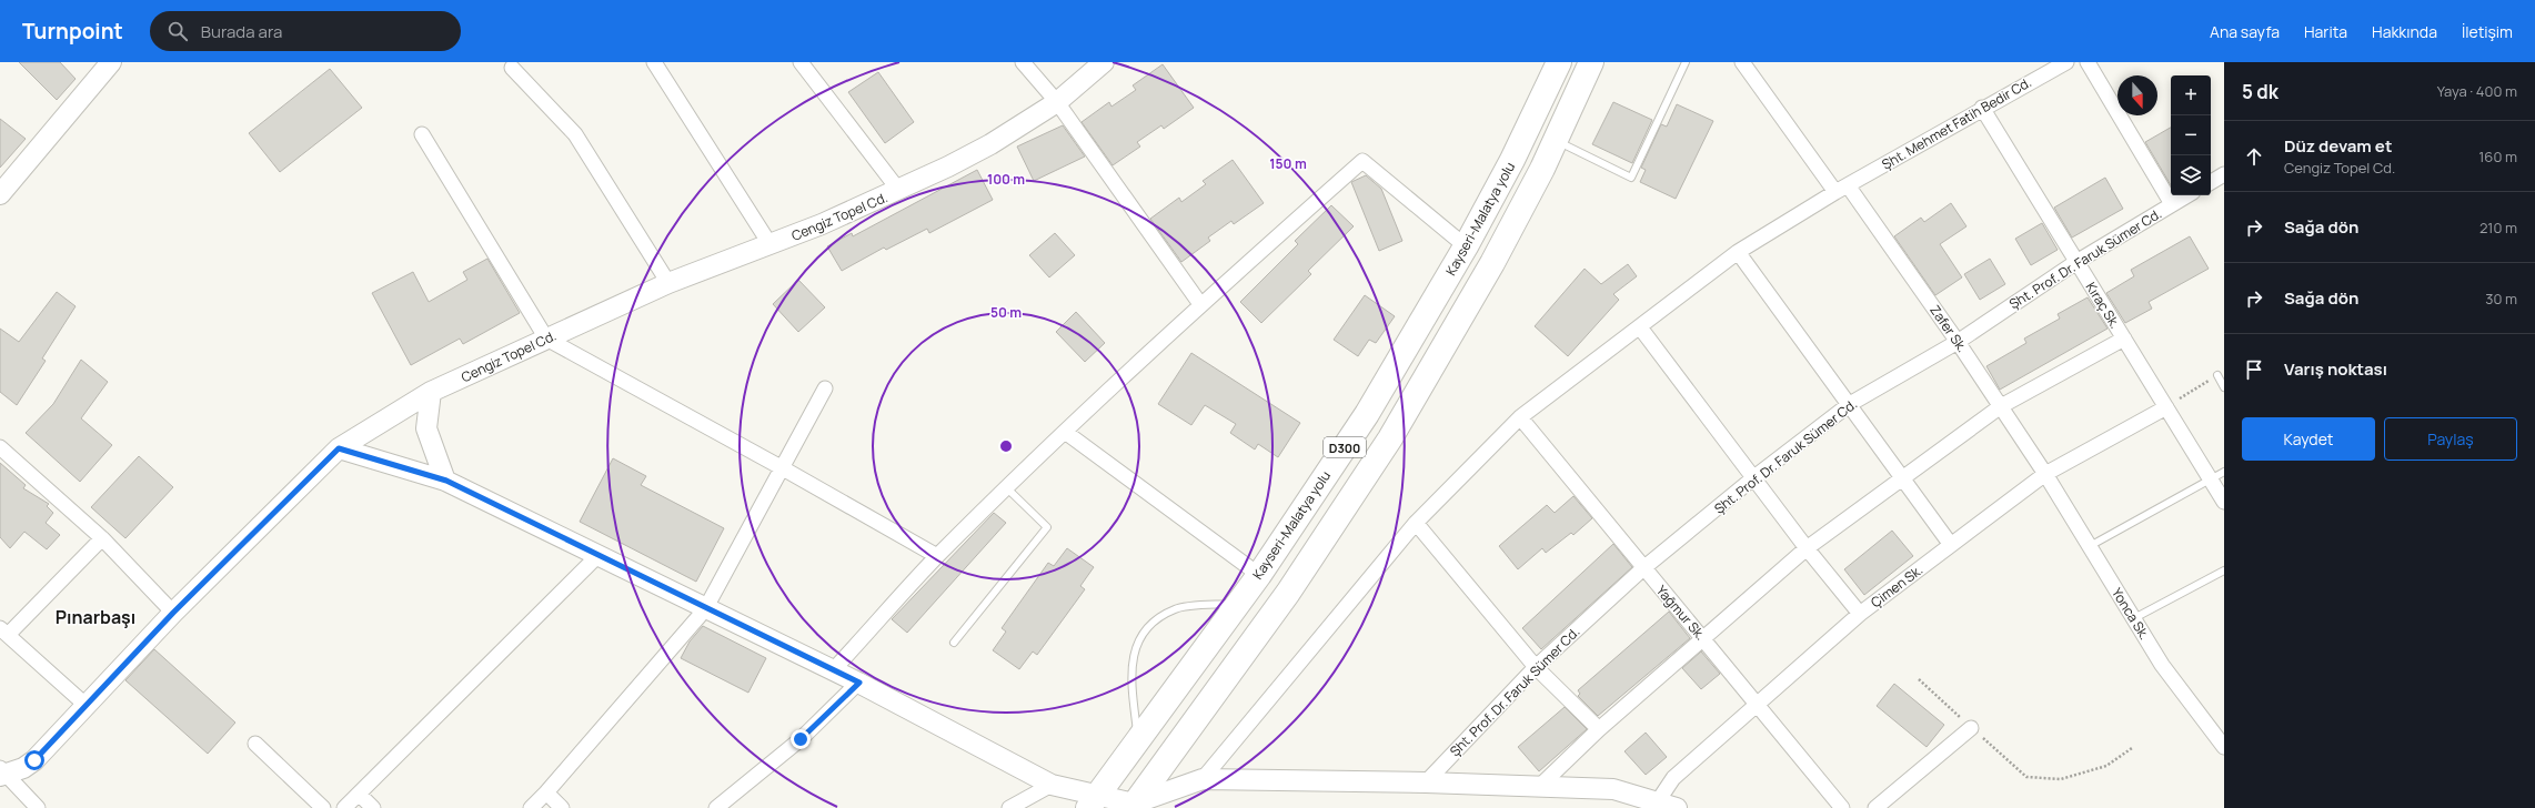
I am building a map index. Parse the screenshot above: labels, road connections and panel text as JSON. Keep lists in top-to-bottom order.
{
  "streets": {
    "highway": ["Kayseri-Malatya yolu", "D300"],
    "street": [
      "Şht. Mehmet Fatih Bedir Cd.",
      "Cengiz Topel Cd.",
      "Şht. Prof. Dr. Faruk Sümer Cd.",
      "Kıraç Sk.",
      "Zafer Sk.",
      "Çimen Sk.",
      "Yağmur Sk.",
      "Yonca Sk."
    ]
  },
  "crossings": [
    ["Şht. Mehmet Fatih Bedir Cd.", "Kıraç Sk."],
    ["Şht. Mehmet Fatih Bedir Cd.", "Zafer Sk."],
    ["Şht. Mehmet Fatih Bedir Cd.", "Yağmur Sk."],
    ["Şht. Prof. Dr. Faruk Sümer Cd.", "Kıraç Sk."],
    ["Şht. Prof. Dr. Faruk Sümer Cd.", "Zafer Sk."],
    ["Şht. Prof. Dr. Faruk Sümer Cd.", "Yağmur Sk."],
    ["Kıraç Sk.", "Çimen Sk."],
    ["Zafer Sk.", "Çimen Sk."],
    ["Zafer Sk.", "Yonca Sk."],
    ["Çimen Sk.", "Yağmur Sk."],
    ["Çimen Sk.", "Yonca Sk."]
  ],
  "districts": ["Pınarbaşı"],
  "north": "bottom",
  "page": {
    "header": "Turnpoint",
    "search": "Burada ara",
    "nav": [
      "Ana sayfa",
      "Harita",
      "Hakkında",
      "İletişim"
    ],
    "heading": ["5 dk", "Yaya · 400 m"],
    "map_buttons": ["+", "−"],
    "list": [
      ["Düz devam et", "Cengiz Topel Cd.", "160 m"],
      ["Sağa dön", "210 m"],
      ["Sağa dön", "30 m"],
      "Varış noktası"
    ],
    "buttons": ["Kaydet", "Paylaş"]
  },
  "rings": ["150 m", "100 m", "50 m"]
}
